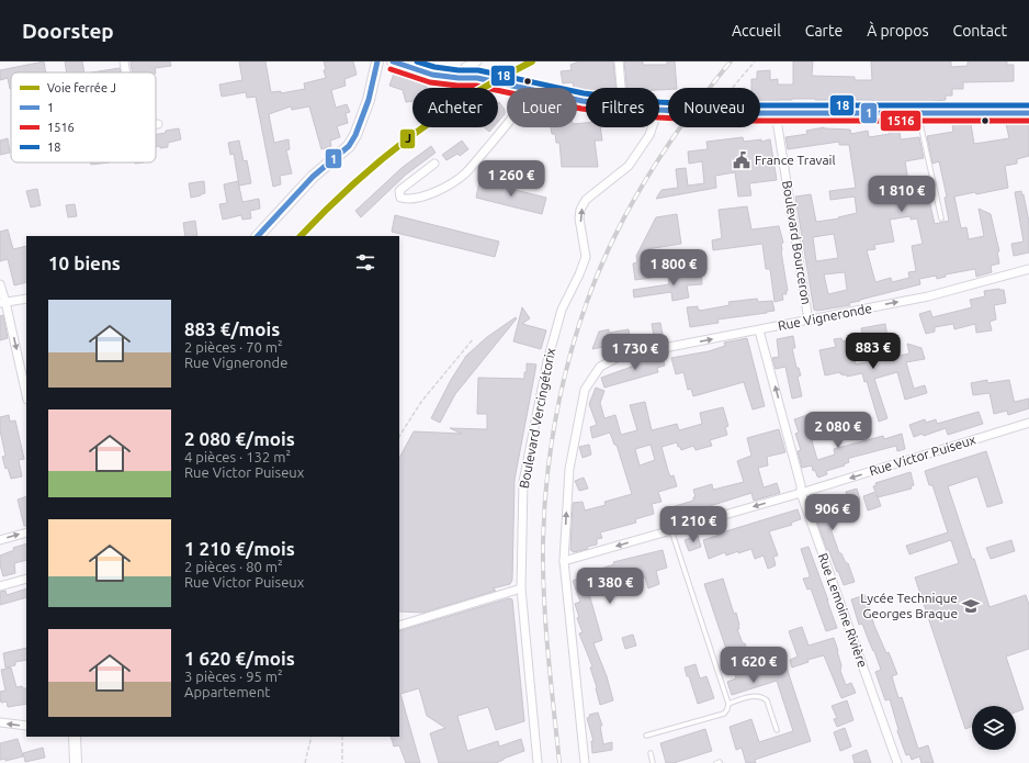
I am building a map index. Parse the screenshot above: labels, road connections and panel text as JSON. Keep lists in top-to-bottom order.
{
  "streets": {
    "street": [
      "Boulevard Bourceron",
      "Rue Vigneronde",
      "Boulevard Vercingétorix",
      "Rue Victor Puiseux",
      "Rue Lemoine Rivière"
    ]
  },
  "crossings": [
    ["Boulevard Bourceron", "Rue Vigneronde"],
    ["Rue Vigneronde", "Rue Victor Puiseux"],
    ["Rue Vigneronde", "Rue Lemoine Rivière"],
    ["Rue Victor Puiseux", "Rue Lemoine Rivière"]
  ],
  "one_way": [
    "Rue Vigneronde",
    "Boulevard Vercingétorix",
    "Rue Victor Puiseux",
    "Rue Lemoine Rivière"
  ],
  "places": {
    "public building": ["France Travail"],
    "school or university": ["Lycée Technique Georges Braque"]
  },
  "lines": [
    "rail line J",
    "transit line 1",
    "transit line 18",
    "transit line 1516"
  ],
  "legend": [
    "Voie ferrée J",
    "1",
    "1516",
    "18"
  ],
  "page": {
    "header": "Doorstep",
    "nav": [
      "Accueil",
      "Carte",
      "À propos",
      "Contact"
    ],
    "chip": [
      "Acheter",
      "Louer",
      "Filtres",
      "Nouveau"
    ],
    "price": [
      "1 260 €",
      "1 810 €",
      "1 800 €",
      "883 €",
      "1 730 €",
      "2 080 €",
      "906 €",
      "1 210 €",
      "1 380 €",
      "1 620 €"
    ],
    "heading": "10 biens",
    "list": [
      {
        "name": "883 €/mois",
        "note": "2 pièces · 70 m² · Rue Vigneronde"
      },
      {
        "name": "2 080 €/mois",
        "note": "4 pièces · 132 m² · Rue Victor Puiseux"
      },
      {
        "name": "1 210 €/mois",
        "note": "2 pièces · 80 m² · Rue Victor Puiseux"
      },
      {
        "name": "1 620 €/mois",
        "note": "3 pièces · 95 m² · Appartement"
      }
    ]
  }
}
